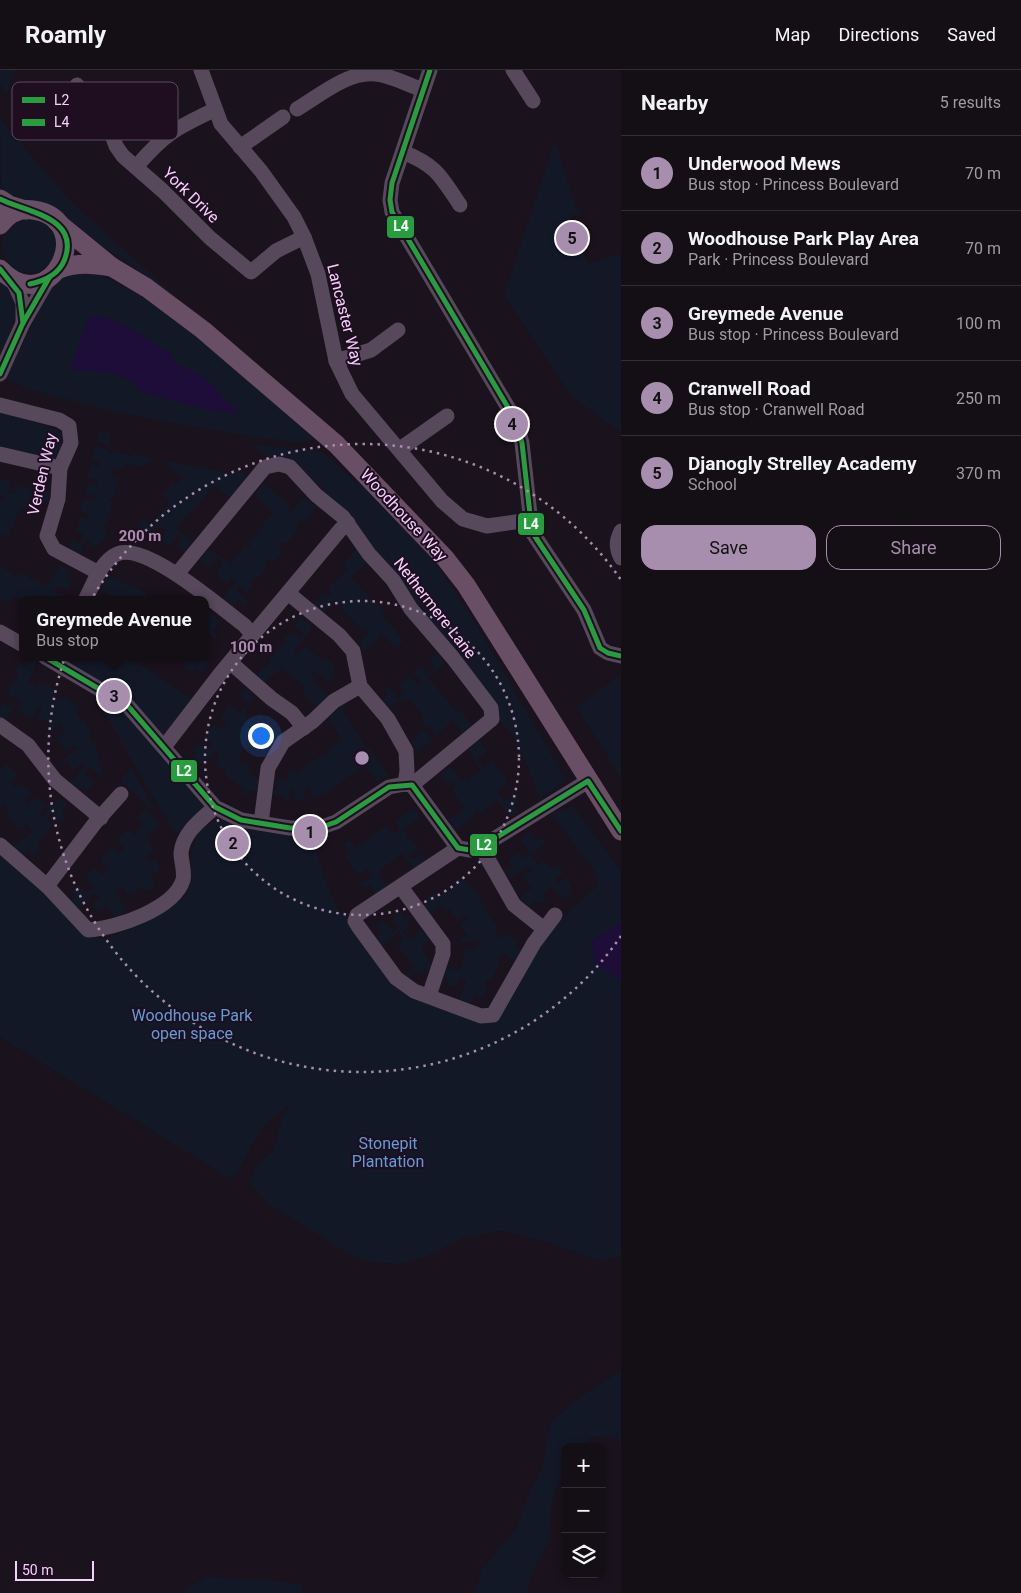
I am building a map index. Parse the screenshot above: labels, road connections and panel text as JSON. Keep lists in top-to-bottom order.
{
  "streets": {
    "main road": ["Woodhouse Way"],
    "street": [
      "York Drive",
      "Lancaster Way",
      "Verden Way",
      "Nethermere Lane"
    ]
  },
  "crossings": [
    ["York Drive", "Lancaster Way"]
  ],
  "parks": ["Woodhouse Park open space", "Stonepit Plantation"],
  "lines": ["transit line L4", "transit line L2"],
  "legend": ["L2", "L4"],
  "scale_bar": "50 m",
  "page": {
    "header": "Roamly",
    "nav": ["Map", "Directions", "Saved"],
    "heading": ["Nearby", "5 results"],
    "list": [
      {
        "mark": "1",
        "name": "Underwood Mews",
        "note": "Bus stop · Princess Boulevard",
        "value": "70 m"
      },
      {
        "mark": "2",
        "name": "Woodhouse Park Play Area",
        "note": "Park · Princess Boulevard",
        "value": "70 m"
      },
      {
        "mark": "3",
        "name": "Greymede Avenue",
        "note": "Bus stop · Princess Boulevard",
        "value": "100 m"
      },
      {
        "mark": "4",
        "name": "Cranwell Road",
        "note": "Bus stop · Cranwell Road",
        "value": "250 m"
      },
      {
        "mark": "5",
        "name": "Djanogly Strelley Academy",
        "note": "School",
        "value": "370 m"
      }
    ],
    "pins": [
      "5",
      "4",
      "3",
      "1",
      "2"
    ],
    "buttons": ["Save", "Share"],
    "popup": ["Greymede Avenue", "Bus stop"],
    "map_buttons": ["+", "−"],
    "scale": "50 m"
  },
  "rings": ["200 m", "100 m"]
}
